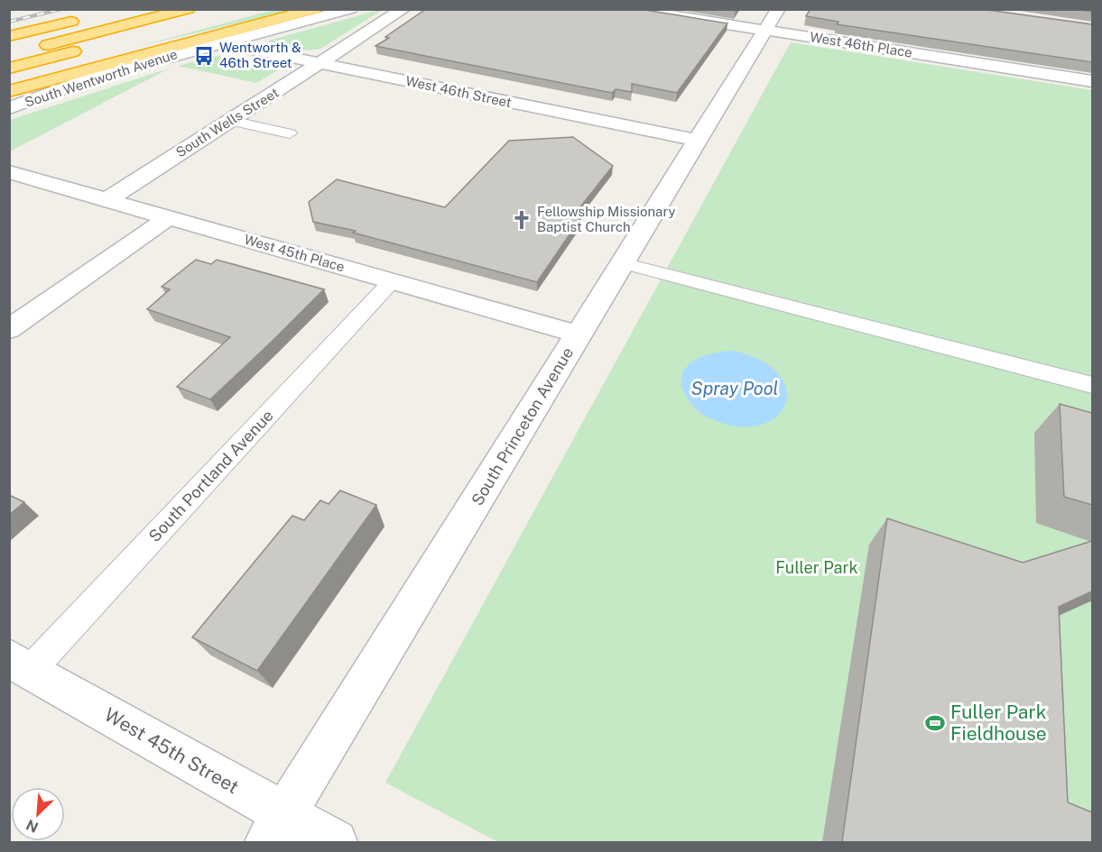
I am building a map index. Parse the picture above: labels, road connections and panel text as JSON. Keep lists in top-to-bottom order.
{
  "streets": {
    "street": [
      "West 46th Place",
      "South Wentworth Avenue",
      "West 46th Street",
      "South Wells Street",
      "West 45th Place",
      "South Princeton Avenue",
      "West 45th Street"
    ],
    "lane": ["South Portland Avenue"]
  },
  "crossings": [
    ["West 46th Place", "South Princeton Avenue"],
    ["South Wentworth Avenue", "West 46th Street"],
    ["West 46th Street", "South Wells Street"],
    ["West 46th Street", "South Princeton Avenue"],
    ["South Wells Street", "West 45th Place"],
    ["West 45th Place", "South Princeton Avenue"],
    ["West 45th Place", "South Portland Avenue"],
    ["South Princeton Avenue", "West 45th Street"],
    ["South Portland Avenue", "West 45th Street"]
  ],
  "water": ["Spray Pool"],
  "parks": ["Fuller Park"],
  "places": {
    "bus stop": ["Wentworth & 46th Street"],
    "church": ["Fellowship Missionary Baptist Church"],
    "sports": ["Fuller Park Fieldhouse"]
  },
  "north": "bottom left"
}
